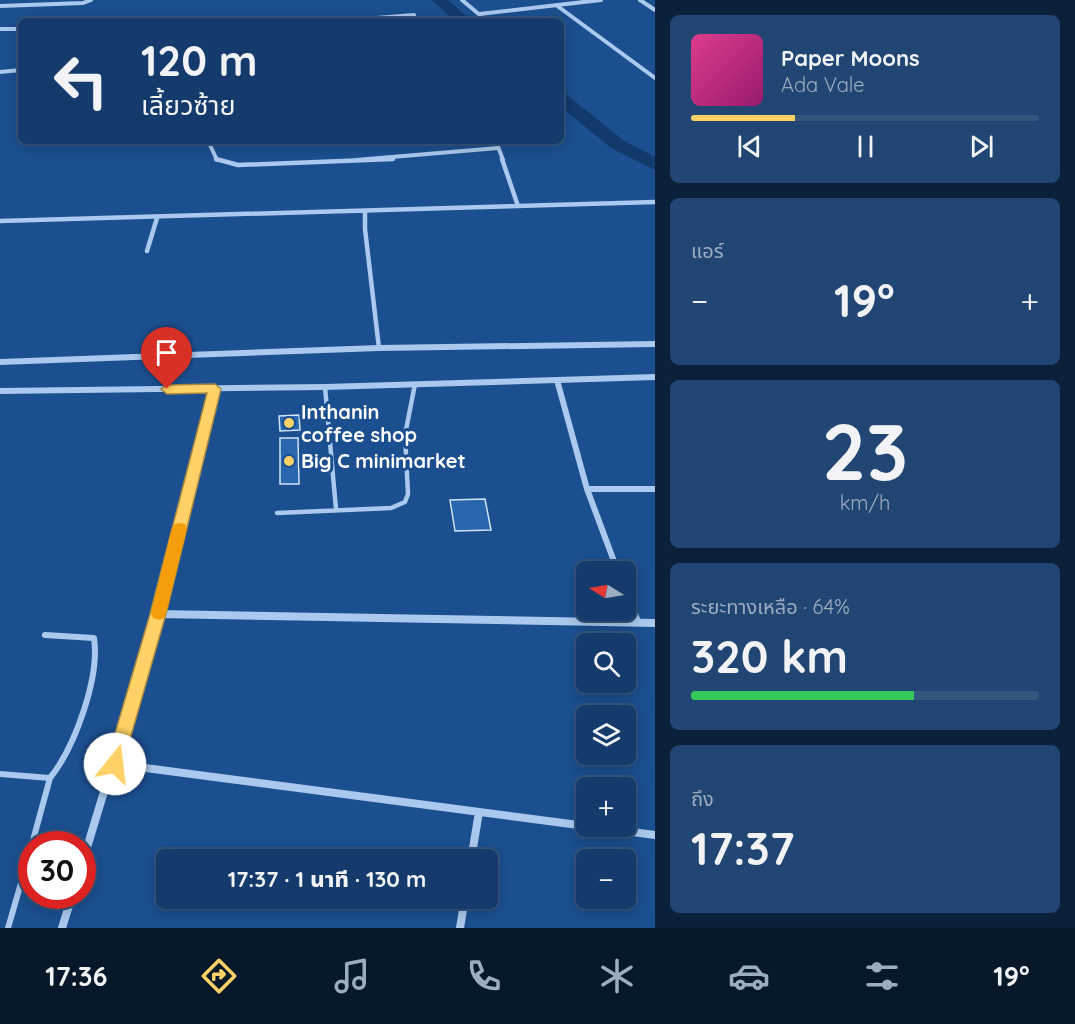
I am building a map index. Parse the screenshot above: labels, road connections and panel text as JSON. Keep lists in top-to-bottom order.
{
  "places": ["Inthanin coffee shop", "Big C minimarket"],
  "north": "left",
  "page": {
    "turn": ["120 m", "เลี้ยวซ้าย"],
    "song": ["Paper Moons", "Ada Vale"],
    "tile": [
      "แอร์",
      ["23", "km/h"],
      ["ระยะทางเหลือ · 64%", "320 km"],
      ["ถึง", "17:37"]
    ],
    "heat": ["−", "19°", "+"],
    "map_buttons": ["+", "−"],
    "limit": "30",
    "trip": "17:37 · 1 นาที · 130 m",
    "tabs": ["17:36", "19°"]
  }
}
